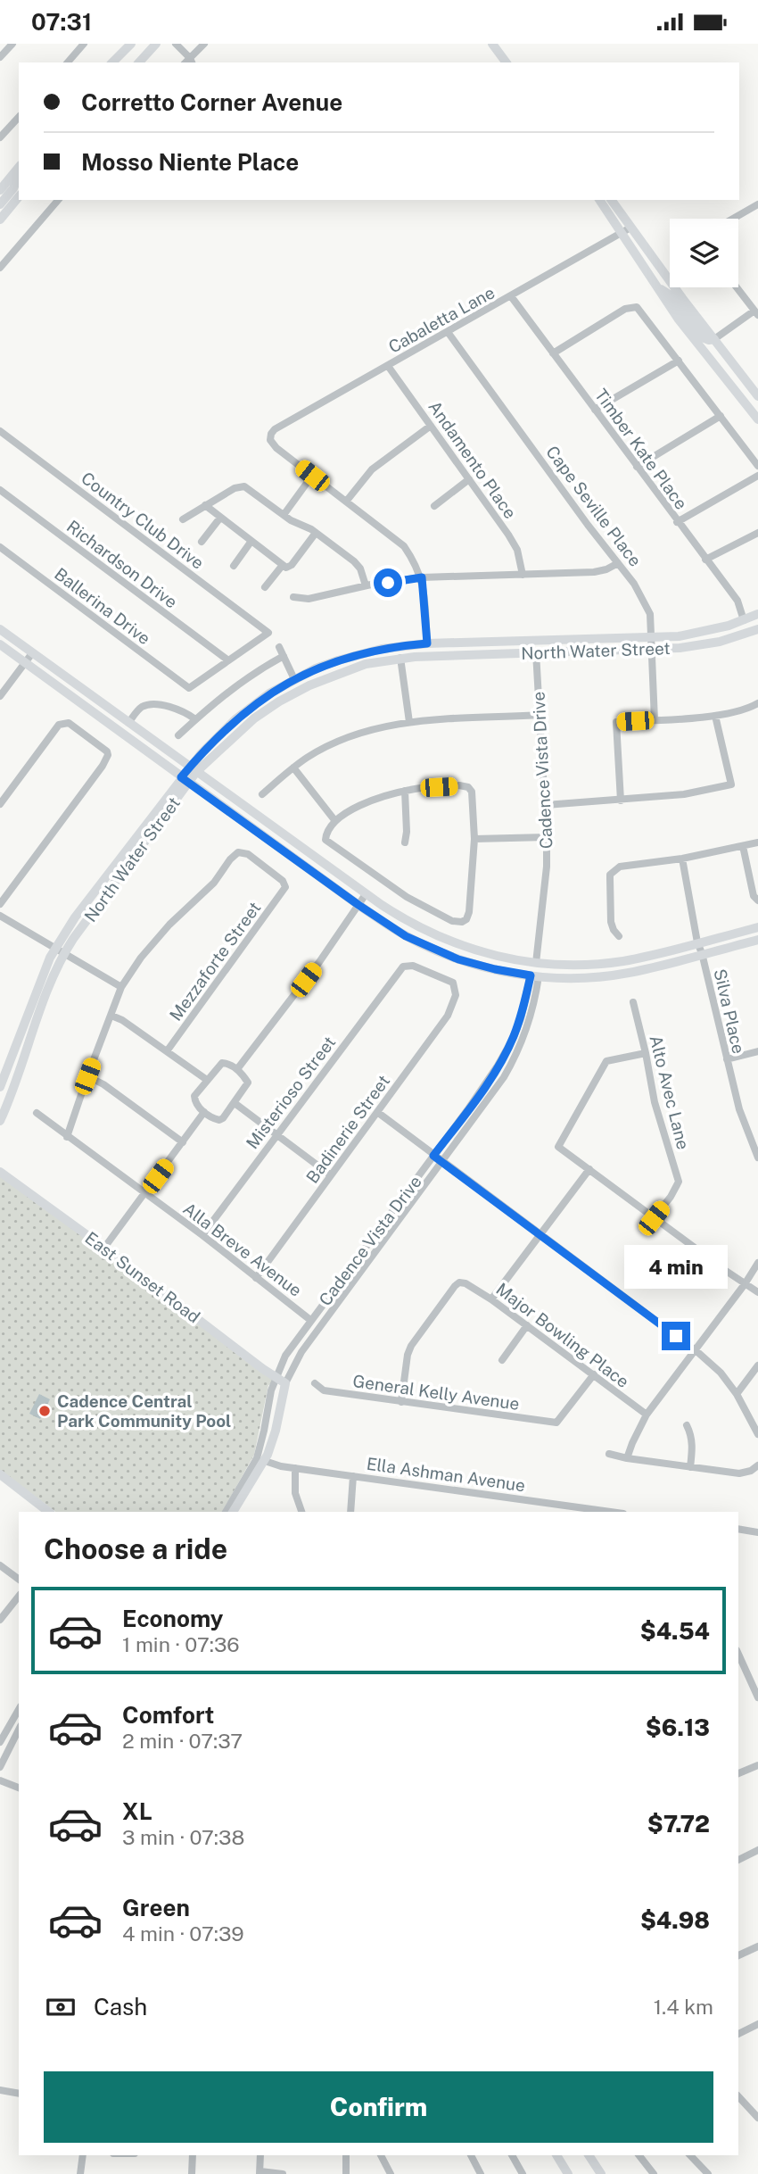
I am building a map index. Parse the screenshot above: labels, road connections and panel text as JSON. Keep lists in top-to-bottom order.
{
  "streets": {
    "main road": ["North Water Street", "Cadence Vista Drive", "East Sunset Road"],
    "street": [
      "Cabaletta Lane",
      "Timber Kate Place",
      "Andamento Place",
      "Cape Seville Place",
      "Country Club Drive",
      "Richardson Drive",
      "Ballerina Drive",
      "Mezzaforte Street",
      "Silva Place",
      "Misterioso Street",
      "Alto Avec Lane",
      "Badinerie Street",
      "Alla Breve Avenue",
      "Major Bowling Place",
      "General Kelly Avenue",
      "Ella Ashman Avenue"
    ]
  },
  "crossings": [
    ["Cabaletta Lane", "Timber Kate Place"],
    ["Cabaletta Lane", "Andamento Place"],
    ["Cabaletta Lane", "Cape Seville Place"],
    ["Timber Kate Place", "North Water Street"],
    ["Cape Seville Place", "North Water Street"],
    ["Country Club Drive", "Richardson Drive"],
    ["Country Club Drive", "Ballerina Drive"],
    ["Richardson Drive", "Ballerina Drive"],
    ["North Water Street", "Cadence Vista Drive"],
    ["Cadence Vista Drive", "Alla Breve Avenue"],
    ["Cadence Vista Drive", "East Sunset Road"],
    ["Cadence Vista Drive", "Ella Ashman Avenue"],
    ["Misterioso Street", "Badinerie Street"],
    ["Misterioso Street", "Alla Breve Avenue"],
    ["Badinerie Street", "Alla Breve Avenue"],
    ["Major Bowling Place", "General Kelly Avenue"]
  ],
  "places": ["Cadence Central Park Community Pool"],
  "page": {
    "status": "07:31",
    "banner": ["Corretto Corner Avenue", "Mosso Niente Place"],
    "bubble": "4 min",
    "heading": "Choose a ride",
    "list": [
      {
        "name": "Economy",
        "note": "1 min · 07:36",
        "value": "$4.54"
      },
      {
        "name": "Comfort",
        "note": "2 min · 07:37",
        "value": "$6.13"
      },
      {
        "name": "XL",
        "note": "3 min · 07:38",
        "value": "$7.72"
      },
      {
        "name": "Green",
        "note": "4 min · 07:39",
        "value": "$4.98"
      }
    ],
    "pay": ["Cash", "1.4 km"],
    "buttons": "Confirm"
  }
}
